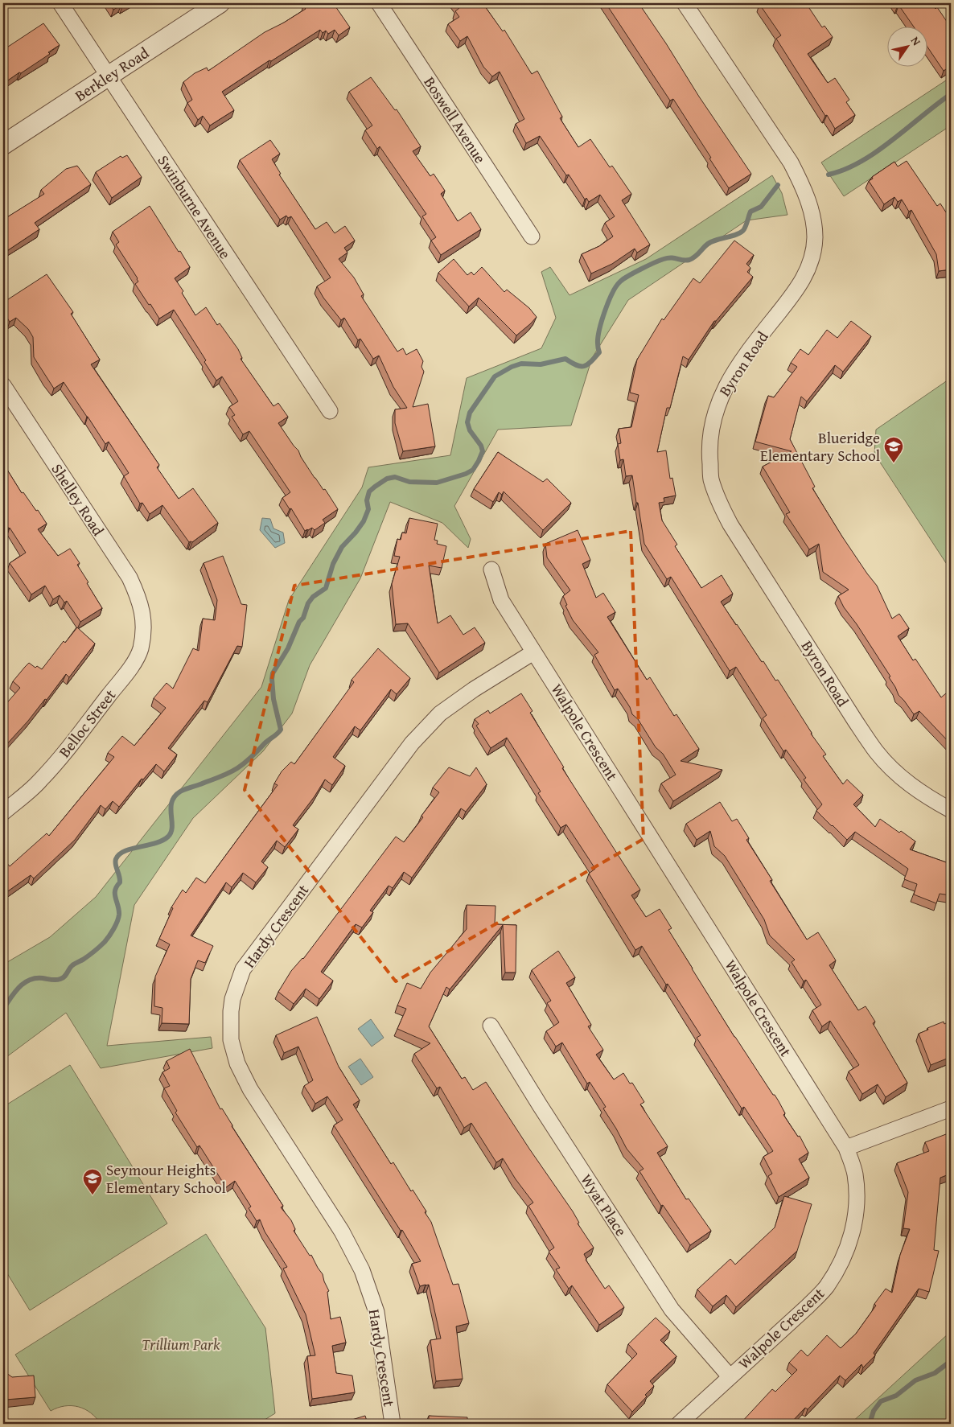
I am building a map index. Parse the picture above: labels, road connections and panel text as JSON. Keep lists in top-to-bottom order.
{
  "streets": {
    "street": [
      "Berkley Road",
      "Boswell Avenue",
      "Swinburne Avenue",
      "Byron Road",
      "Shelley Road",
      "Belloc Street",
      "Walpole Crescent",
      "Hardy Crescent",
      "Wyat Place"
    ]
  },
  "crossings": [
    ["Berkley Road", "Swinburne Avenue"],
    ["Shelley Road", "Belloc Street"],
    ["Walpole Crescent", "Hardy Crescent"],
    ["Walpole Crescent", "Wyat Place"]
  ],
  "parks": ["Trillium Park"],
  "places": {
    "school or university": ["Blueridge Elementary School", "Seymour Heights Elementary School"]
  },
  "north": "top right"
}
